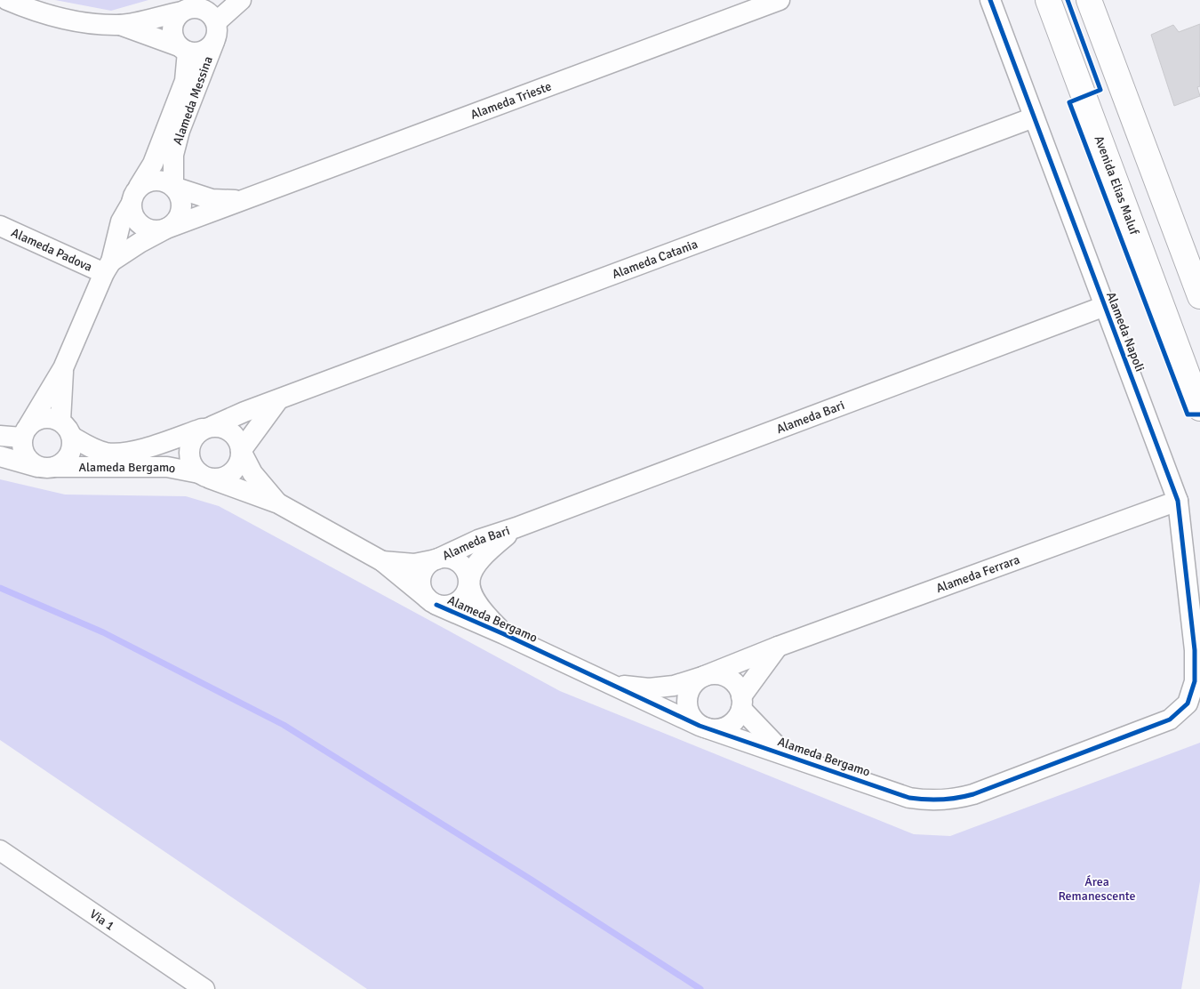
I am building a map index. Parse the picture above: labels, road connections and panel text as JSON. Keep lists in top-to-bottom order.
{
  "streets": {
    "street": [
      "Alameda Messina",
      "Alameda Trieste",
      "Avenida Elias Maluf",
      "Alameda Padova",
      "Alameda Catania",
      "Alameda Napoli",
      "Alameda Bari",
      "Alameda Bergamo",
      "Alameda Ferrara",
      "Via 1"
    ]
  },
  "crossings": [
    ["Alameda Messina", "Alameda Trieste"],
    ["Alameda Messina", "Alameda Padova"],
    ["Alameda Messina", "Alameda Bergamo"],
    ["Alameda Catania", "Alameda Napoli"],
    ["Alameda Catania", "Alameda Bergamo"],
    ["Alameda Napoli", "Alameda Bari"],
    ["Alameda Napoli", "Alameda Bergamo"],
    ["Alameda Napoli", "Alameda Ferrara"],
    ["Alameda Bari", "Alameda Bergamo"],
    ["Alameda Bergamo", "Alameda Ferrara"]
  ],
  "parks": ["Área Remanescente"]
}
